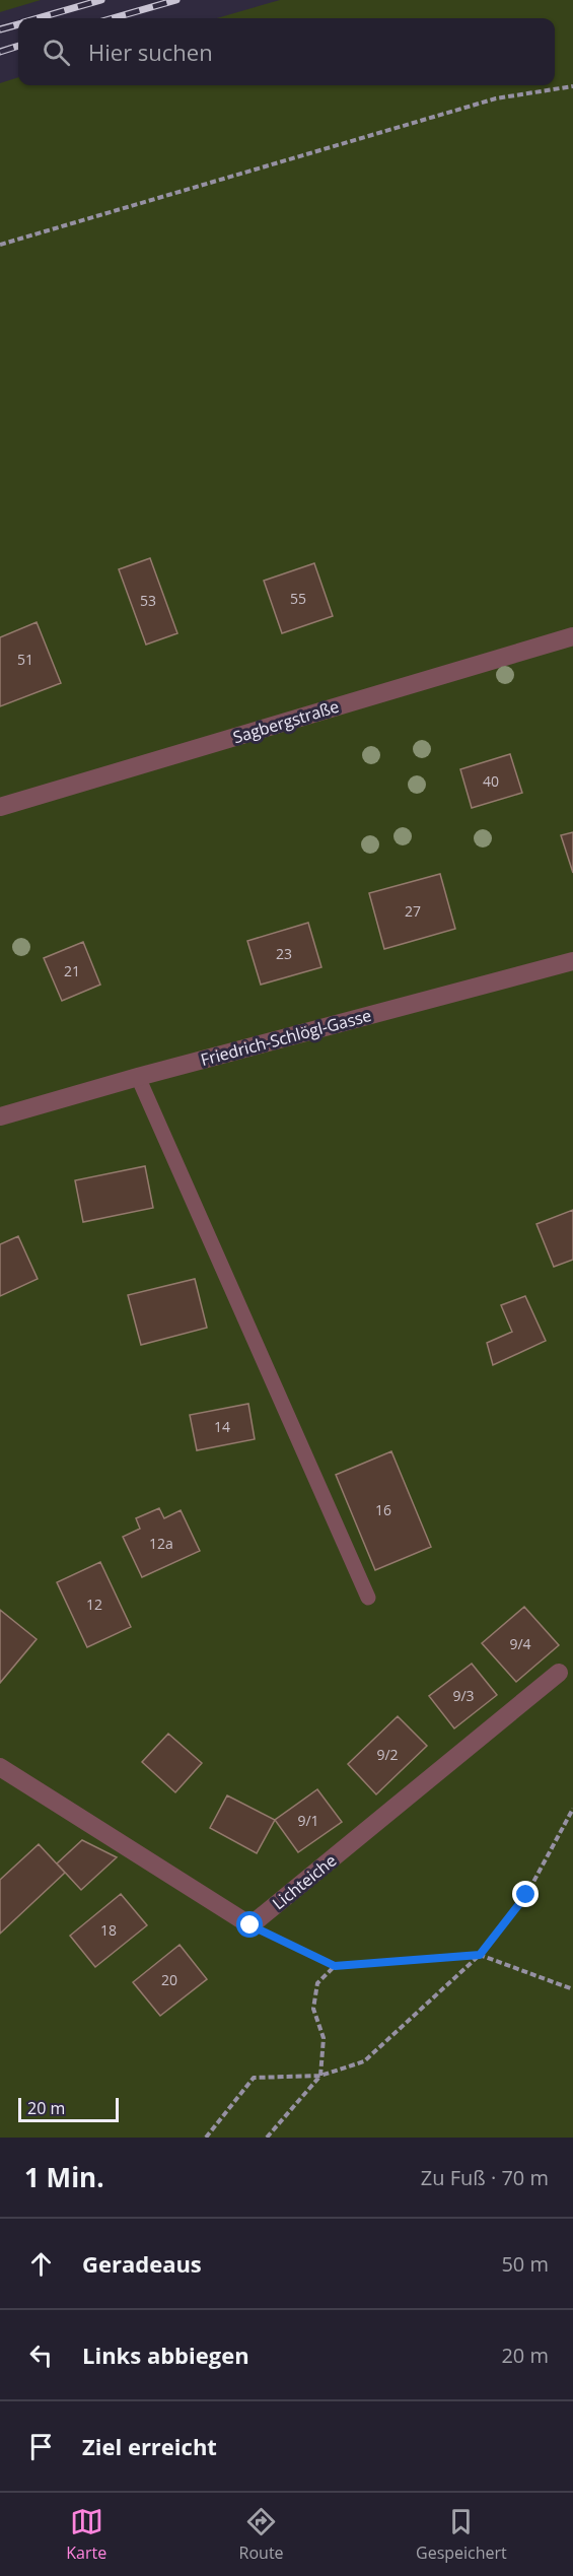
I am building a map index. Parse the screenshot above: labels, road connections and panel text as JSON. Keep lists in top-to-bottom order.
{
  "streets": {
    "street": ["Sagbergstraße", "Friedrich-Schlögl-Gasse", "Lichteiche"]
  },
  "house_numbers": [
    "55",
    "53",
    "51",
    "40",
    "27",
    "23",
    "21",
    "14",
    "16",
    "12a",
    "12",
    "9/4",
    "9/3",
    "9/2",
    "9/1",
    "18",
    "20"
  ],
  "scale_bar": "20 m",
  "page": {
    "search": "Hier suchen",
    "scale": "20 m",
    "heading": ["1 Min.", "Zu Fuß · 70 m"],
    "list": [
      ["Geradeaus", "50 m"],
      ["Links abbiegen", "20 m"],
      "Ziel erreicht"
    ],
    "nav": ["Karte", "Route", "Gespeichert"]
  }
}
